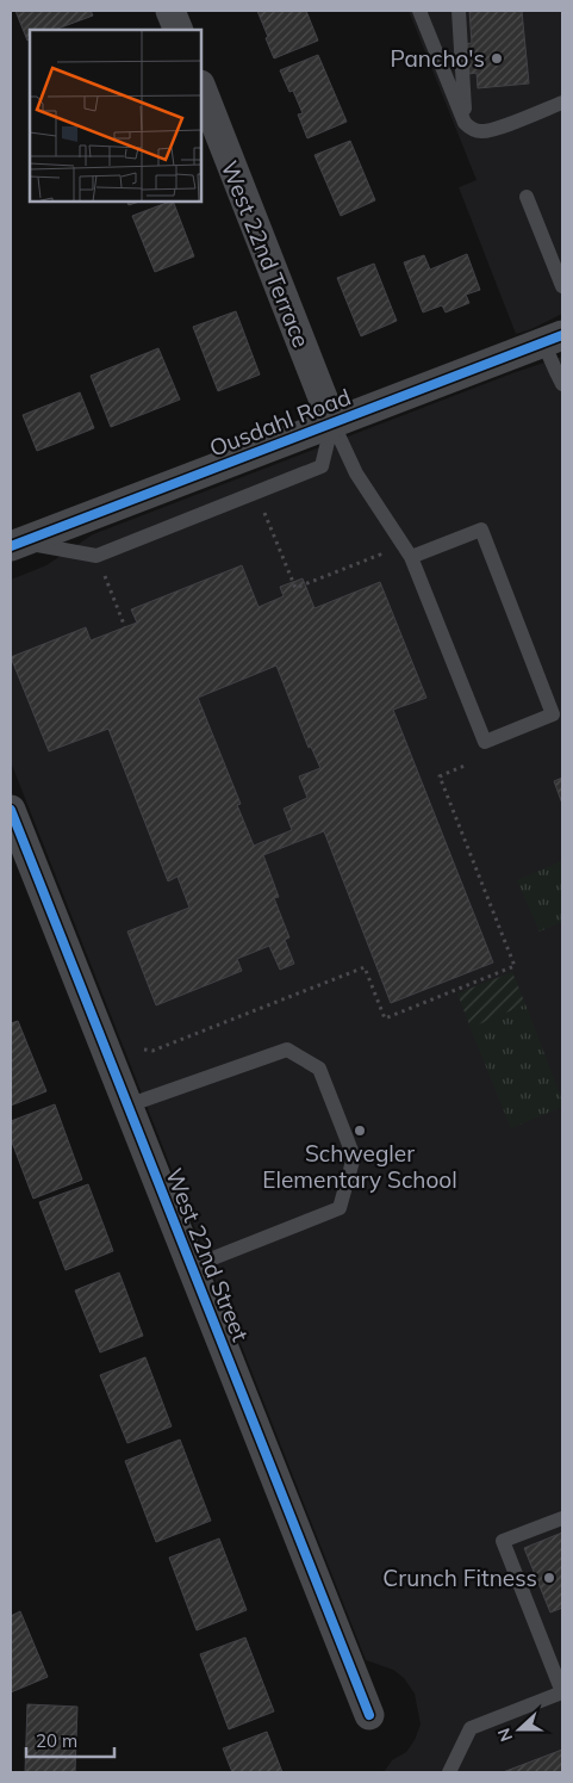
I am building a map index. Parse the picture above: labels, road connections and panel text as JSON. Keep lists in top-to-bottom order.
{
  "streets": {
    "street": ["West 22nd Terrace", "Ousdahl Road", "West 22nd Street"]
  },
  "crossings": [
    ["West 22nd Terrace", "Ousdahl Road"]
  ],
  "places": ["Pancho's", "Schwegler Elementary School", "Crunch Fitness"],
  "scale_bar": "20 m",
  "north": "left"
}
